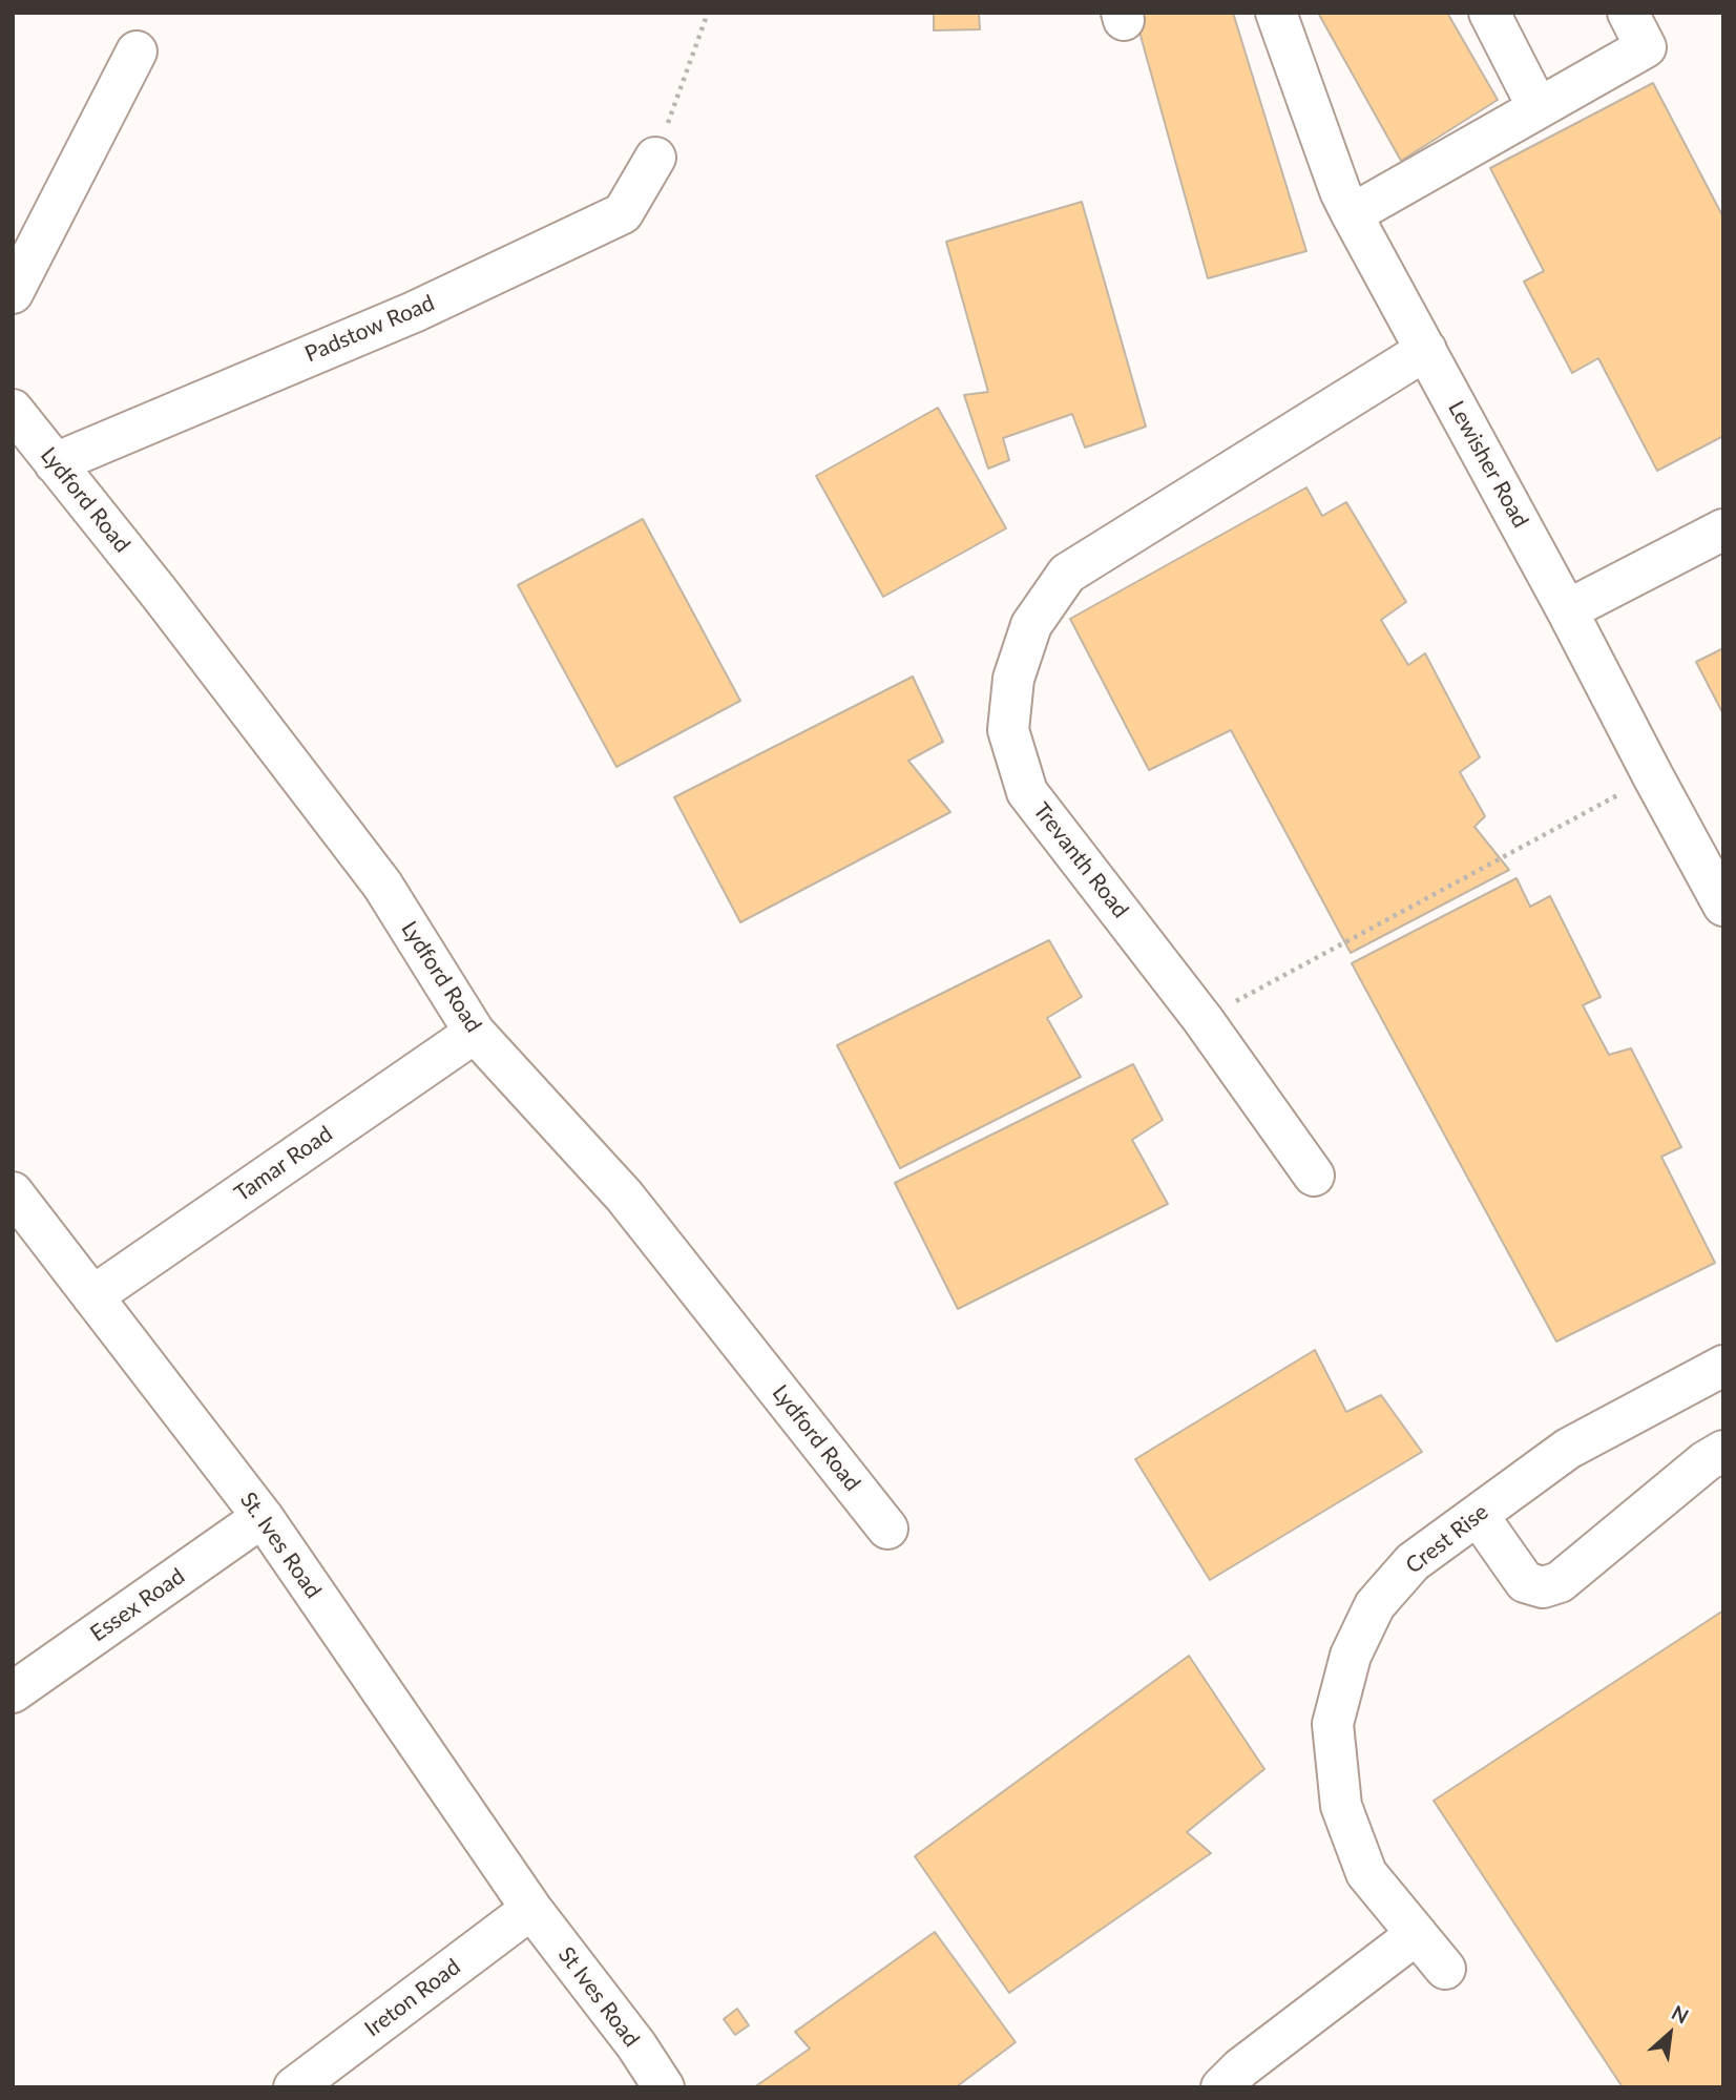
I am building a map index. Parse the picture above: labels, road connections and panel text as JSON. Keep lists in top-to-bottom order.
{
  "streets": {
    "street": [
      "Padstow Road",
      "Lewisher Road",
      "Lydford Road",
      "Trevanth Road",
      "Tamar Road",
      "Crest Rise",
      "St. Ives Road",
      "Essex Road",
      "St Ives Road",
      "Ireton Road"
    ]
  },
  "crossings": [
    ["Padstow Road", "Lydford Road"],
    ["Lewisher Road", "Trevanth Road"],
    ["Lydford Road", "Tamar Road"],
    ["Tamar Road", "St. Ives Road"],
    ["St. Ives Road", "Essex Road"],
    ["St. Ives Road", "St Ives Road"],
    ["St. Ives Road", "Ireton Road"],
    ["St Ives Road", "Ireton Road"]
  ],
  "north": "top right"
}
